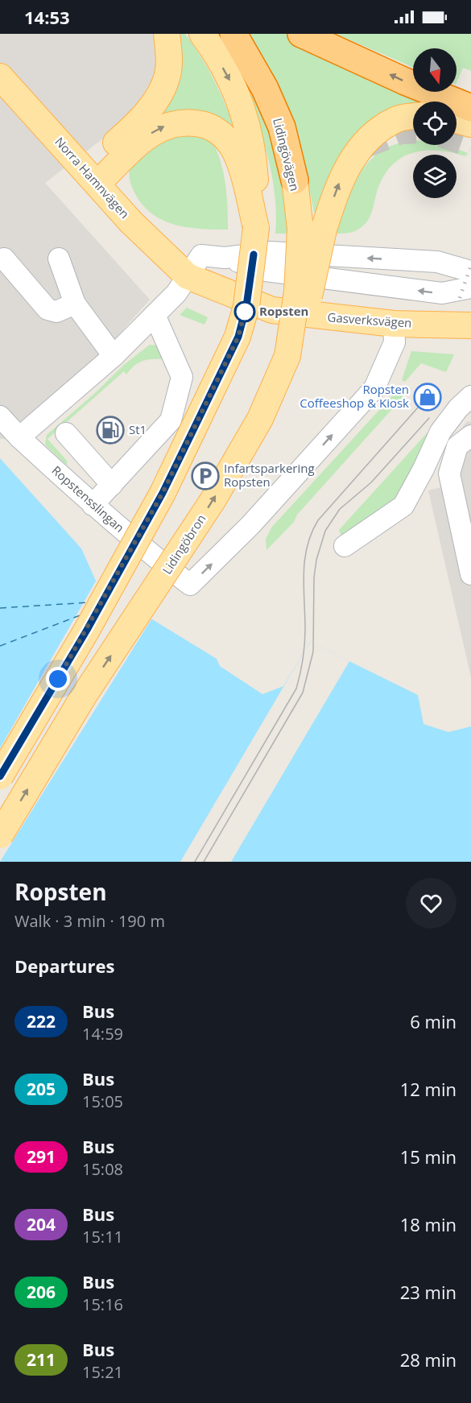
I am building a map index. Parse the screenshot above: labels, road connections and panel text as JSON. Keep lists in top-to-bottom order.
{
  "streets": {
    "highway": ["Lidingövägen"],
    "main road": ["Norra Hamnvägen", "Gasverksvägen", "Lidingöbron"],
    "street": ["Ropstensslingan"]
  },
  "crossings": [
    ["Lidingövägen", "Lidingöbron"],
    ["Norra Hamnvägen", "Gasverksvägen"],
    ["Gasverksvägen", "Ropstensslingan"]
  ],
  "places": {
    "other": ["Ropsten"],
    "shop": ["Ropsten Coffeeshop & Kiosk"],
    "fuel station": ["St1"],
    "parking": ["Infartsparkering Ropsten"]
  },
  "lines": ["bus line 222"],
  "north": "bottom",
  "page": {
    "status": "14:53",
    "heading": [
      ["Ropsten", "Walk · 3 min · 190 m"],
      "Departures"
    ],
    "list": [
      {
        "mark": "222",
        "name": "Bus",
        "note": "14:59",
        "value": "6 min"
      },
      {
        "mark": "205",
        "name": "Bus",
        "note": "15:05",
        "value": "12 min"
      },
      {
        "mark": "291",
        "name": "Bus",
        "note": "15:08",
        "value": "15 min"
      },
      {
        "mark": "204",
        "name": "Bus",
        "note": "15:11",
        "value": "18 min"
      },
      {
        "mark": "206",
        "name": "Bus",
        "note": "15:16",
        "value": "23 min"
      },
      {
        "mark": "211",
        "name": "Bus",
        "note": "15:21",
        "value": "28 min"
      }
    ]
  }
}
